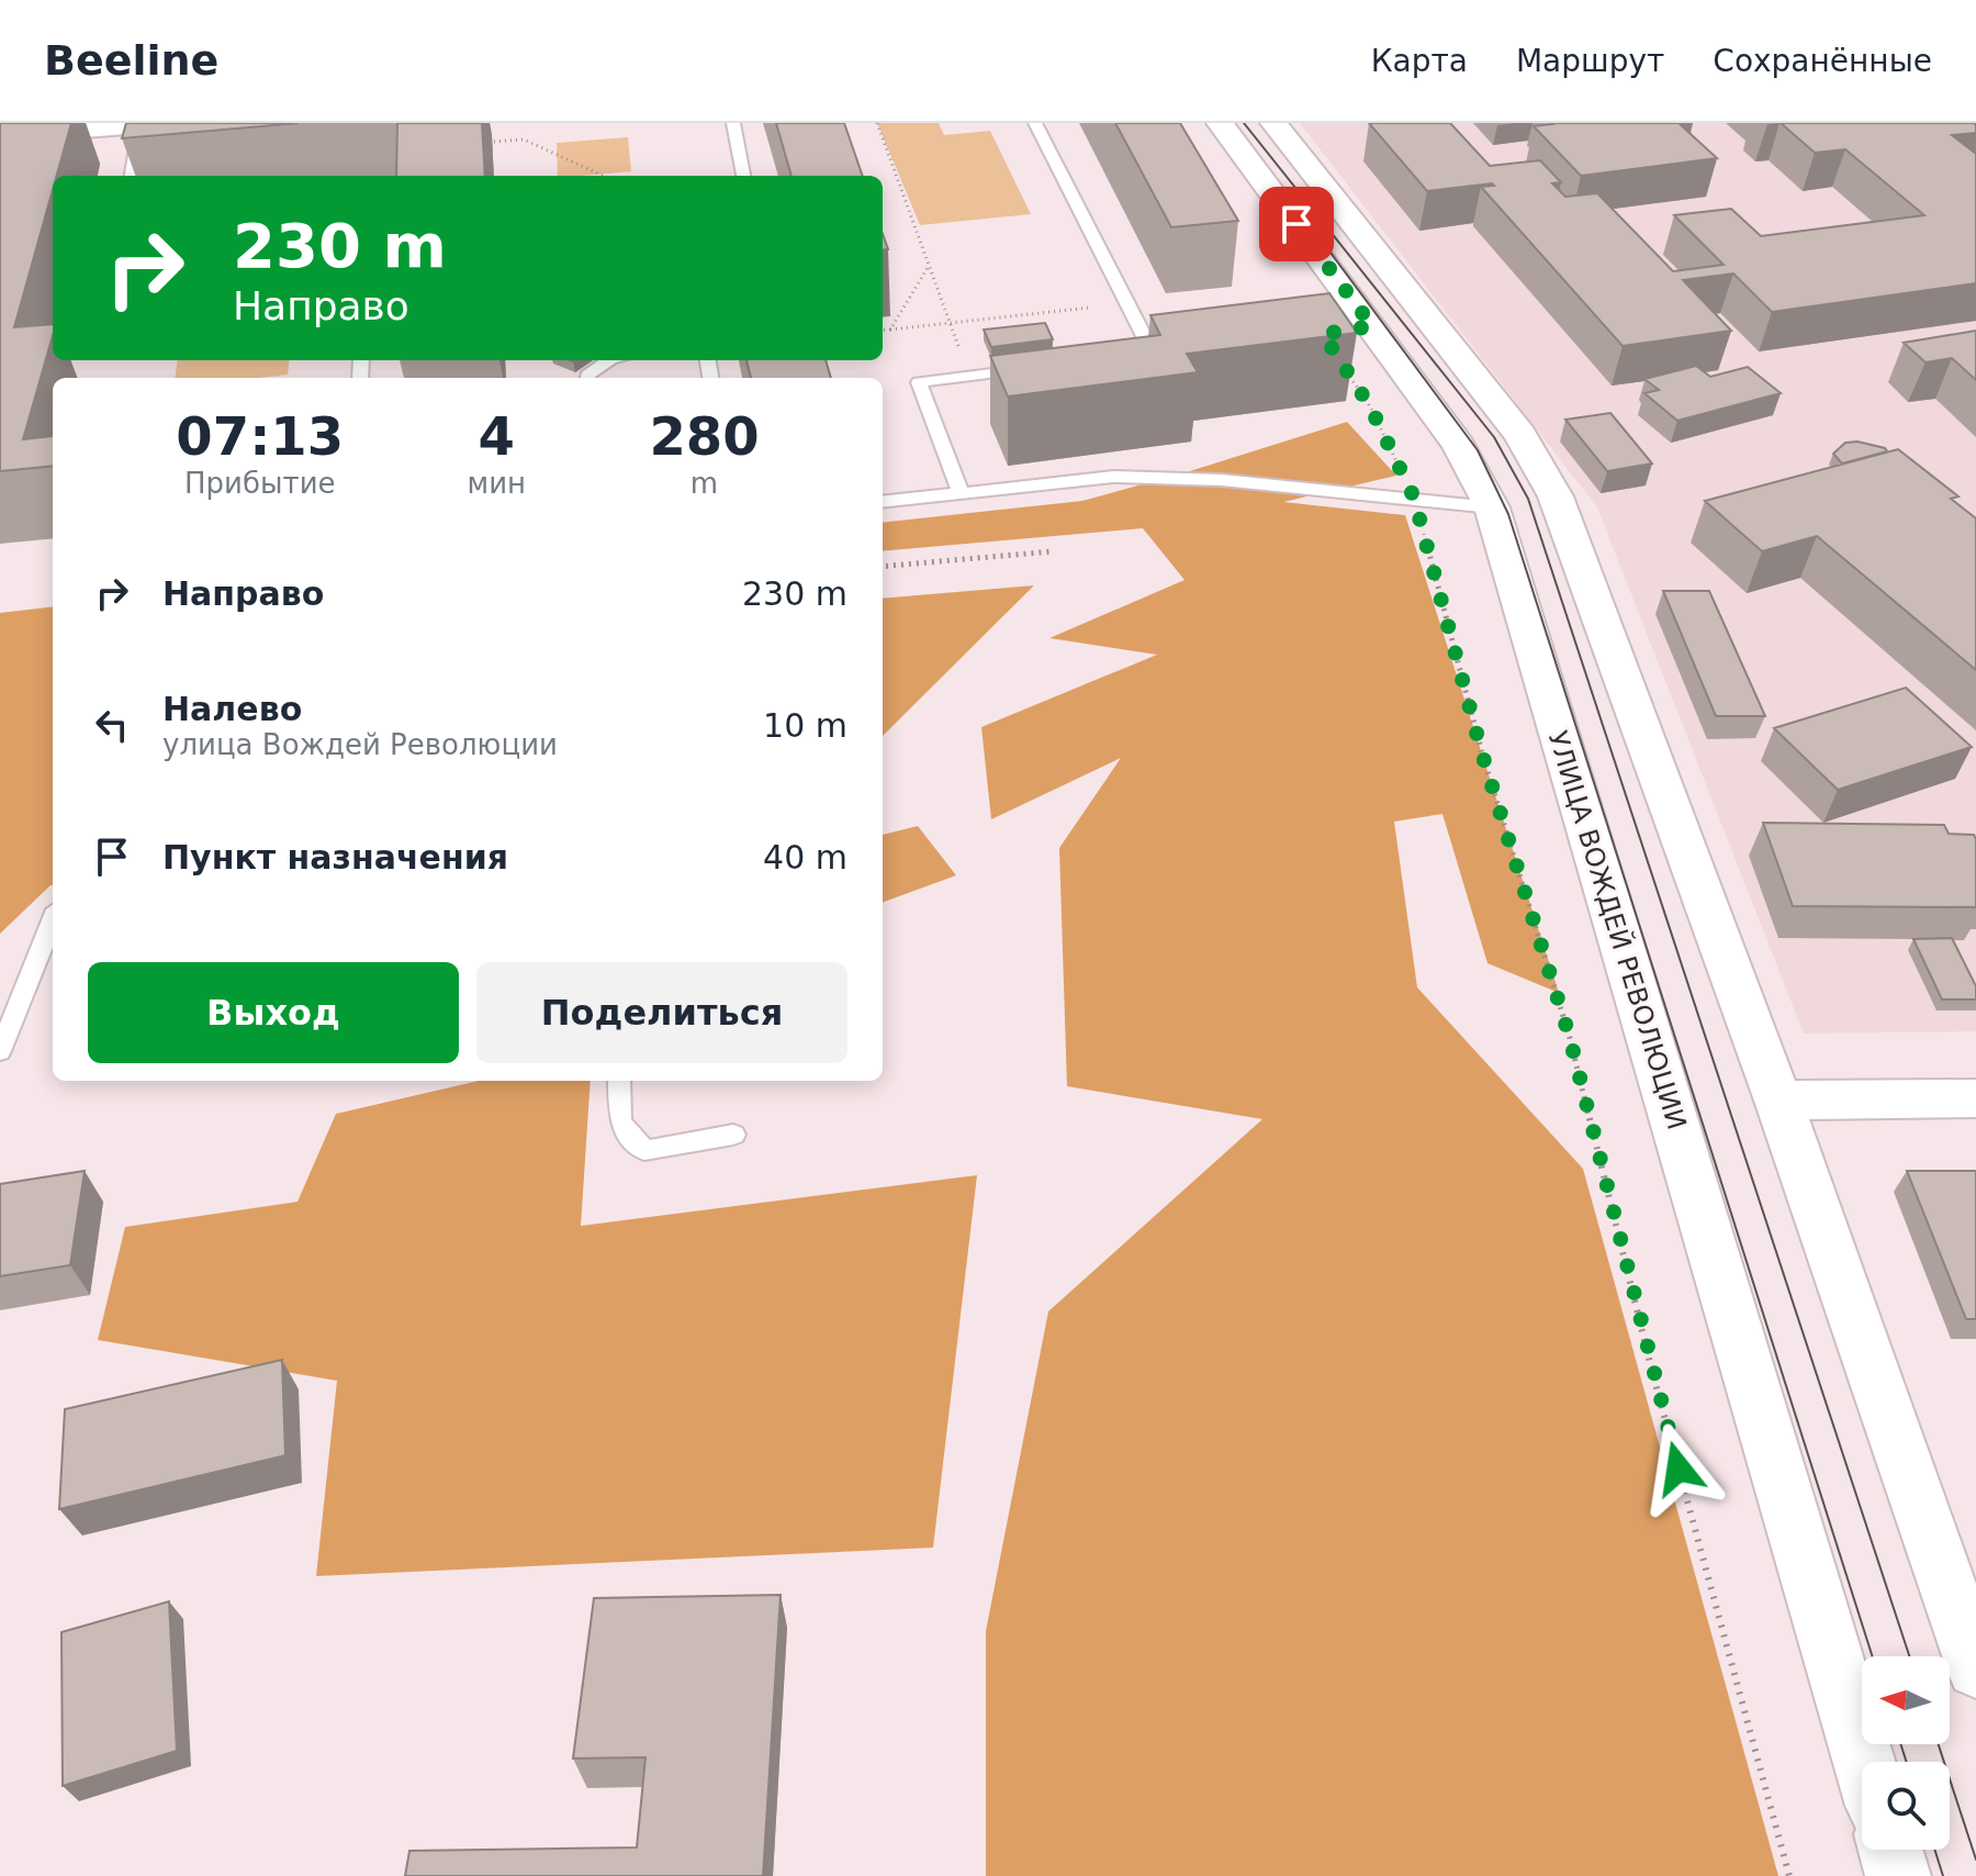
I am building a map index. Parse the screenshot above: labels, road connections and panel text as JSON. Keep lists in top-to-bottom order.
{
  "streets": {
    "street": ["УЛИЦА ВОЖДЕЙ РЕВОЛЮЦИИ"]
  },
  "north": "left",
  "page": {
    "header": "Beeline",
    "nav": ["Карта", "Маршрут", "Сохранённые"],
    "turn": ["230 m", "Направо"],
    "eta": [
      "07:13",
      "Прибытие",
      "4",
      "мин",
      "280",
      "m"
    ],
    "list": [
      {
        "name": "Направо",
        "value": "230 m"
      },
      {
        "name": "Налево",
        "note": "улица Вождей Революции",
        "value": "10 m"
      },
      {
        "name": "Пункт назначения",
        "value": "40 m"
      }
    ],
    "buttons": ["Выход", "Поделиться"]
  }
}
